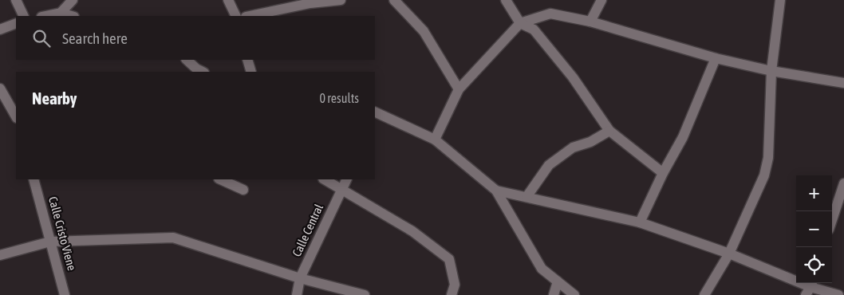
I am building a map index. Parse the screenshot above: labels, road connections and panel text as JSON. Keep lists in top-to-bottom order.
{
  "streets": {
    "street": ["Calle Central", "Calle Cristo Viene"]
  },
  "page": {
    "search": "Search here",
    "heading": ["Nearby", "0 results"],
    "map_buttons": ["+", "−"]
  }
}
